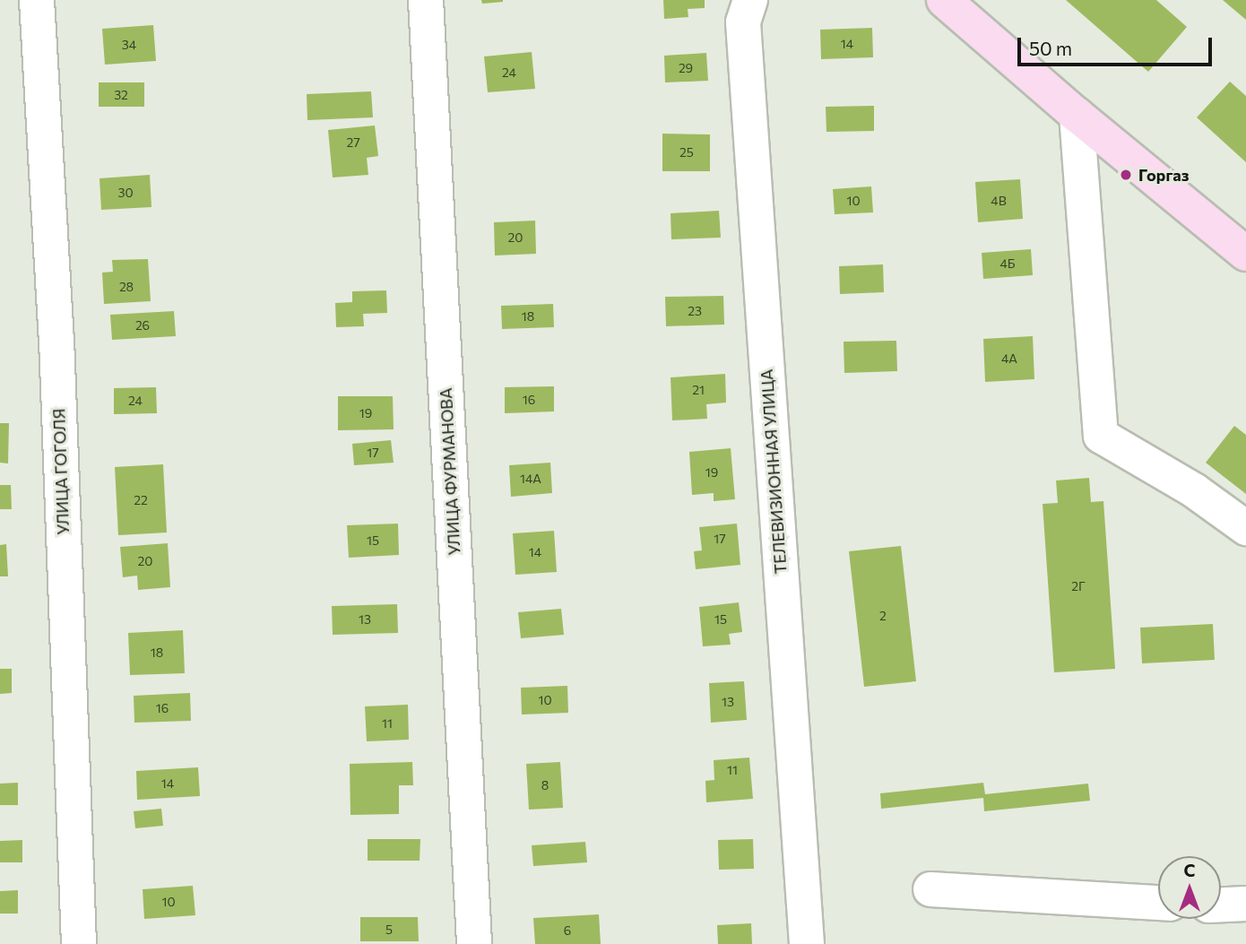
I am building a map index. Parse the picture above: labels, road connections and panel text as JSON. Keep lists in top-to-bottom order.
{
  "streets": {
    "street": ["УЛИЦА ГОГОЛЯ", "УЛИЦА ФУРМАНОВА", "ТЕЛЕВИЗИОННАЯ УЛИЦА"]
  },
  "places": ["Горгаз"],
  "house_numbers": [
    "14",
    "34",
    "29",
    "24",
    "32",
    "27",
    "25",
    "30",
    "10",
    "4В",
    "20",
    "4Б",
    "28",
    "23",
    "18",
    "26",
    "4А",
    "21",
    "16",
    "24",
    "19",
    "17",
    "19",
    "14А",
    "22",
    "17",
    "15",
    "14",
    "20",
    "2Г",
    "2",
    "13",
    "15",
    "18",
    "10",
    "13",
    "16",
    "11",
    "11",
    "14",
    "8",
    "10",
    "5",
    "6"
  ],
  "scale_bar": "50 m",
  "north": "top"
}
